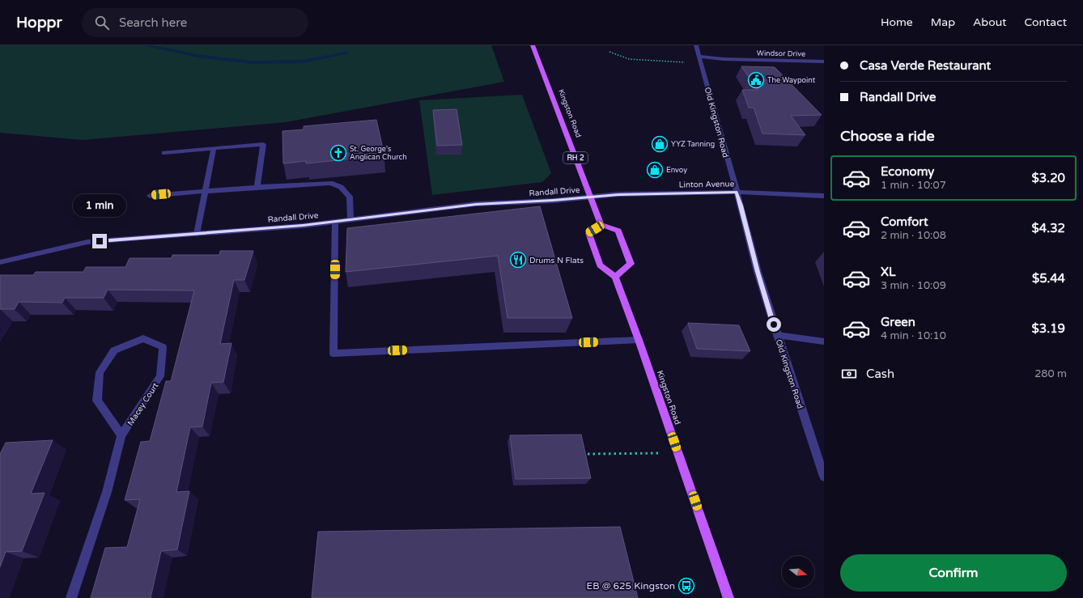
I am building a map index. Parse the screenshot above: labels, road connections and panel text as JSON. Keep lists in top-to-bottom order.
{
  "streets": {
    "main road": ["Kingston Road", "RH 2"],
    "street": [
      "Windsor Drive",
      "Old Kingston Road",
      "Linton Avenue",
      "Randall Drive",
      "Macey Court"
    ]
  },
  "crossings": [
    ["Windsor Drive", "Old Kingston Road"],
    ["Kingston Road", "Linton Avenue"],
    ["Kingston Road", "Randall Drive"],
    ["Old Kingston Road", "Linton Avenue"],
    ["Linton Avenue", "Randall Drive"]
  ],
  "places": {
    "public building": ["The Waypoint"],
    "shop": ["YYZ Tanning", "Envoy"],
    "church": ["St. George's Anglican Church"],
    "restaurant": ["Drums N Flats"],
    "bus stop": ["EB @ 625 Kingston"]
  },
  "north": "right",
  "page": {
    "header": "Hoppr",
    "search": "Search here",
    "nav": [
      "Home",
      "Map",
      "About",
      "Contact"
    ],
    "banner": ["Casa Verde Restaurant", "Randall Drive"],
    "heading": "Choose a ride",
    "list": [
      {
        "name": "Economy",
        "note": "1 min · 10:07",
        "value": "$3.20"
      },
      {
        "name": "Comfort",
        "note": "2 min · 10:08",
        "value": "$4.32"
      },
      {
        "name": "XL",
        "note": "3 min · 10:09",
        "value": "$5.44"
      },
      {
        "name": "Green",
        "note": "4 min · 10:10",
        "value": "$3.19"
      }
    ],
    "bubble": "1 min",
    "pay": ["Cash", "280 m"],
    "buttons": "Confirm"
  }
}
